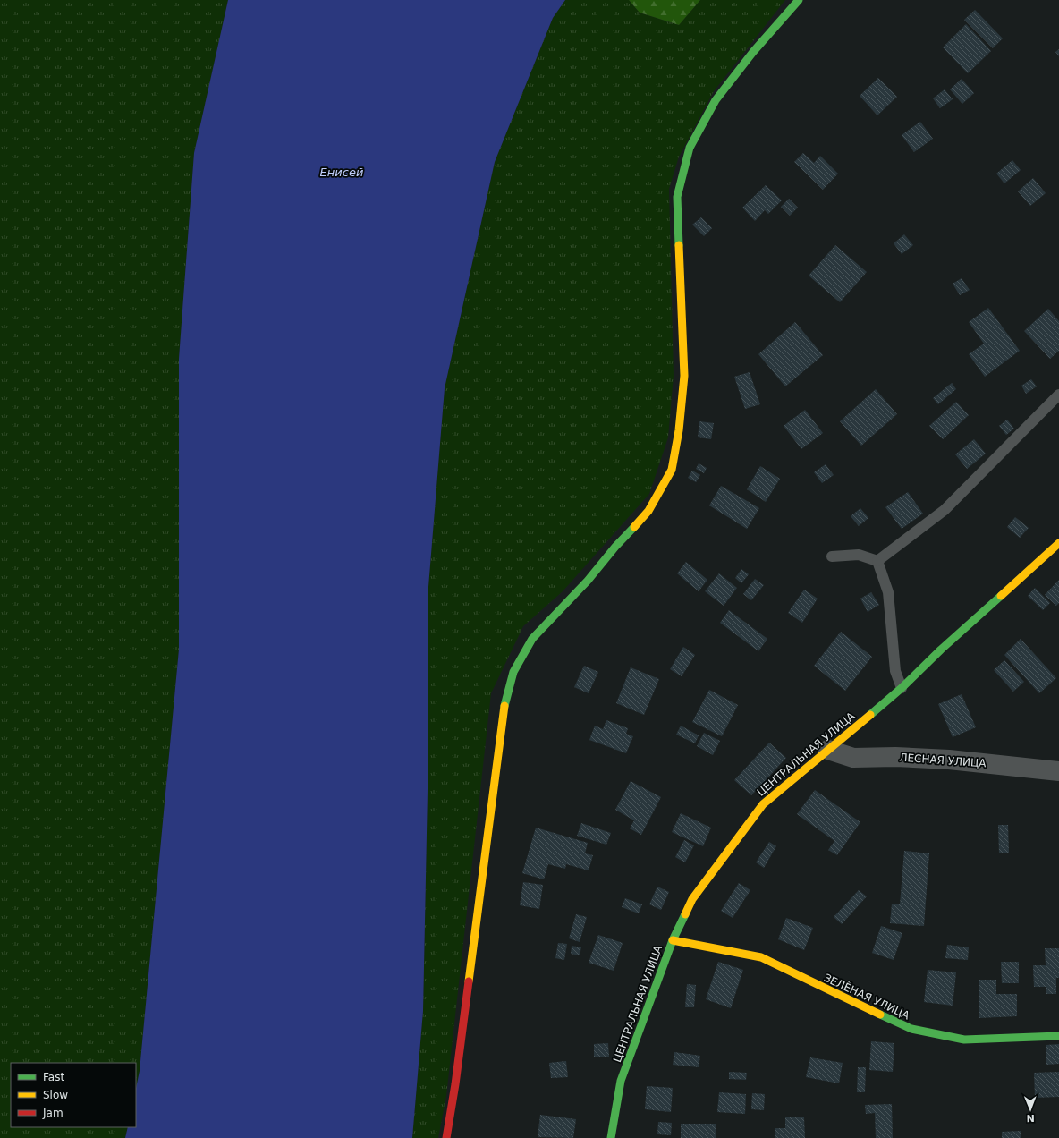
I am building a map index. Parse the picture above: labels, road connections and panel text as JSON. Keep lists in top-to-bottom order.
{
  "streets": {
    "street": ["ЦЕНТРАЛЬНАЯ УЛИЦА", "ЛЕСНАЯ УЛИЦА", "ЗЕЛЁНАЯ УЛИЦА"]
  },
  "crossings": [
    ["ЦЕНТРАЛЬНАЯ УЛИЦА", "ЛЕСНАЯ УЛИЦА"],
    ["ЦЕНТРАЛЬНАЯ УЛИЦА", "ЗЕЛЁНАЯ УЛИЦА"]
  ],
  "water": ["Енисей"],
  "legend": ["Fast", "Slow", "Jam"],
  "north": "bottom"
}
